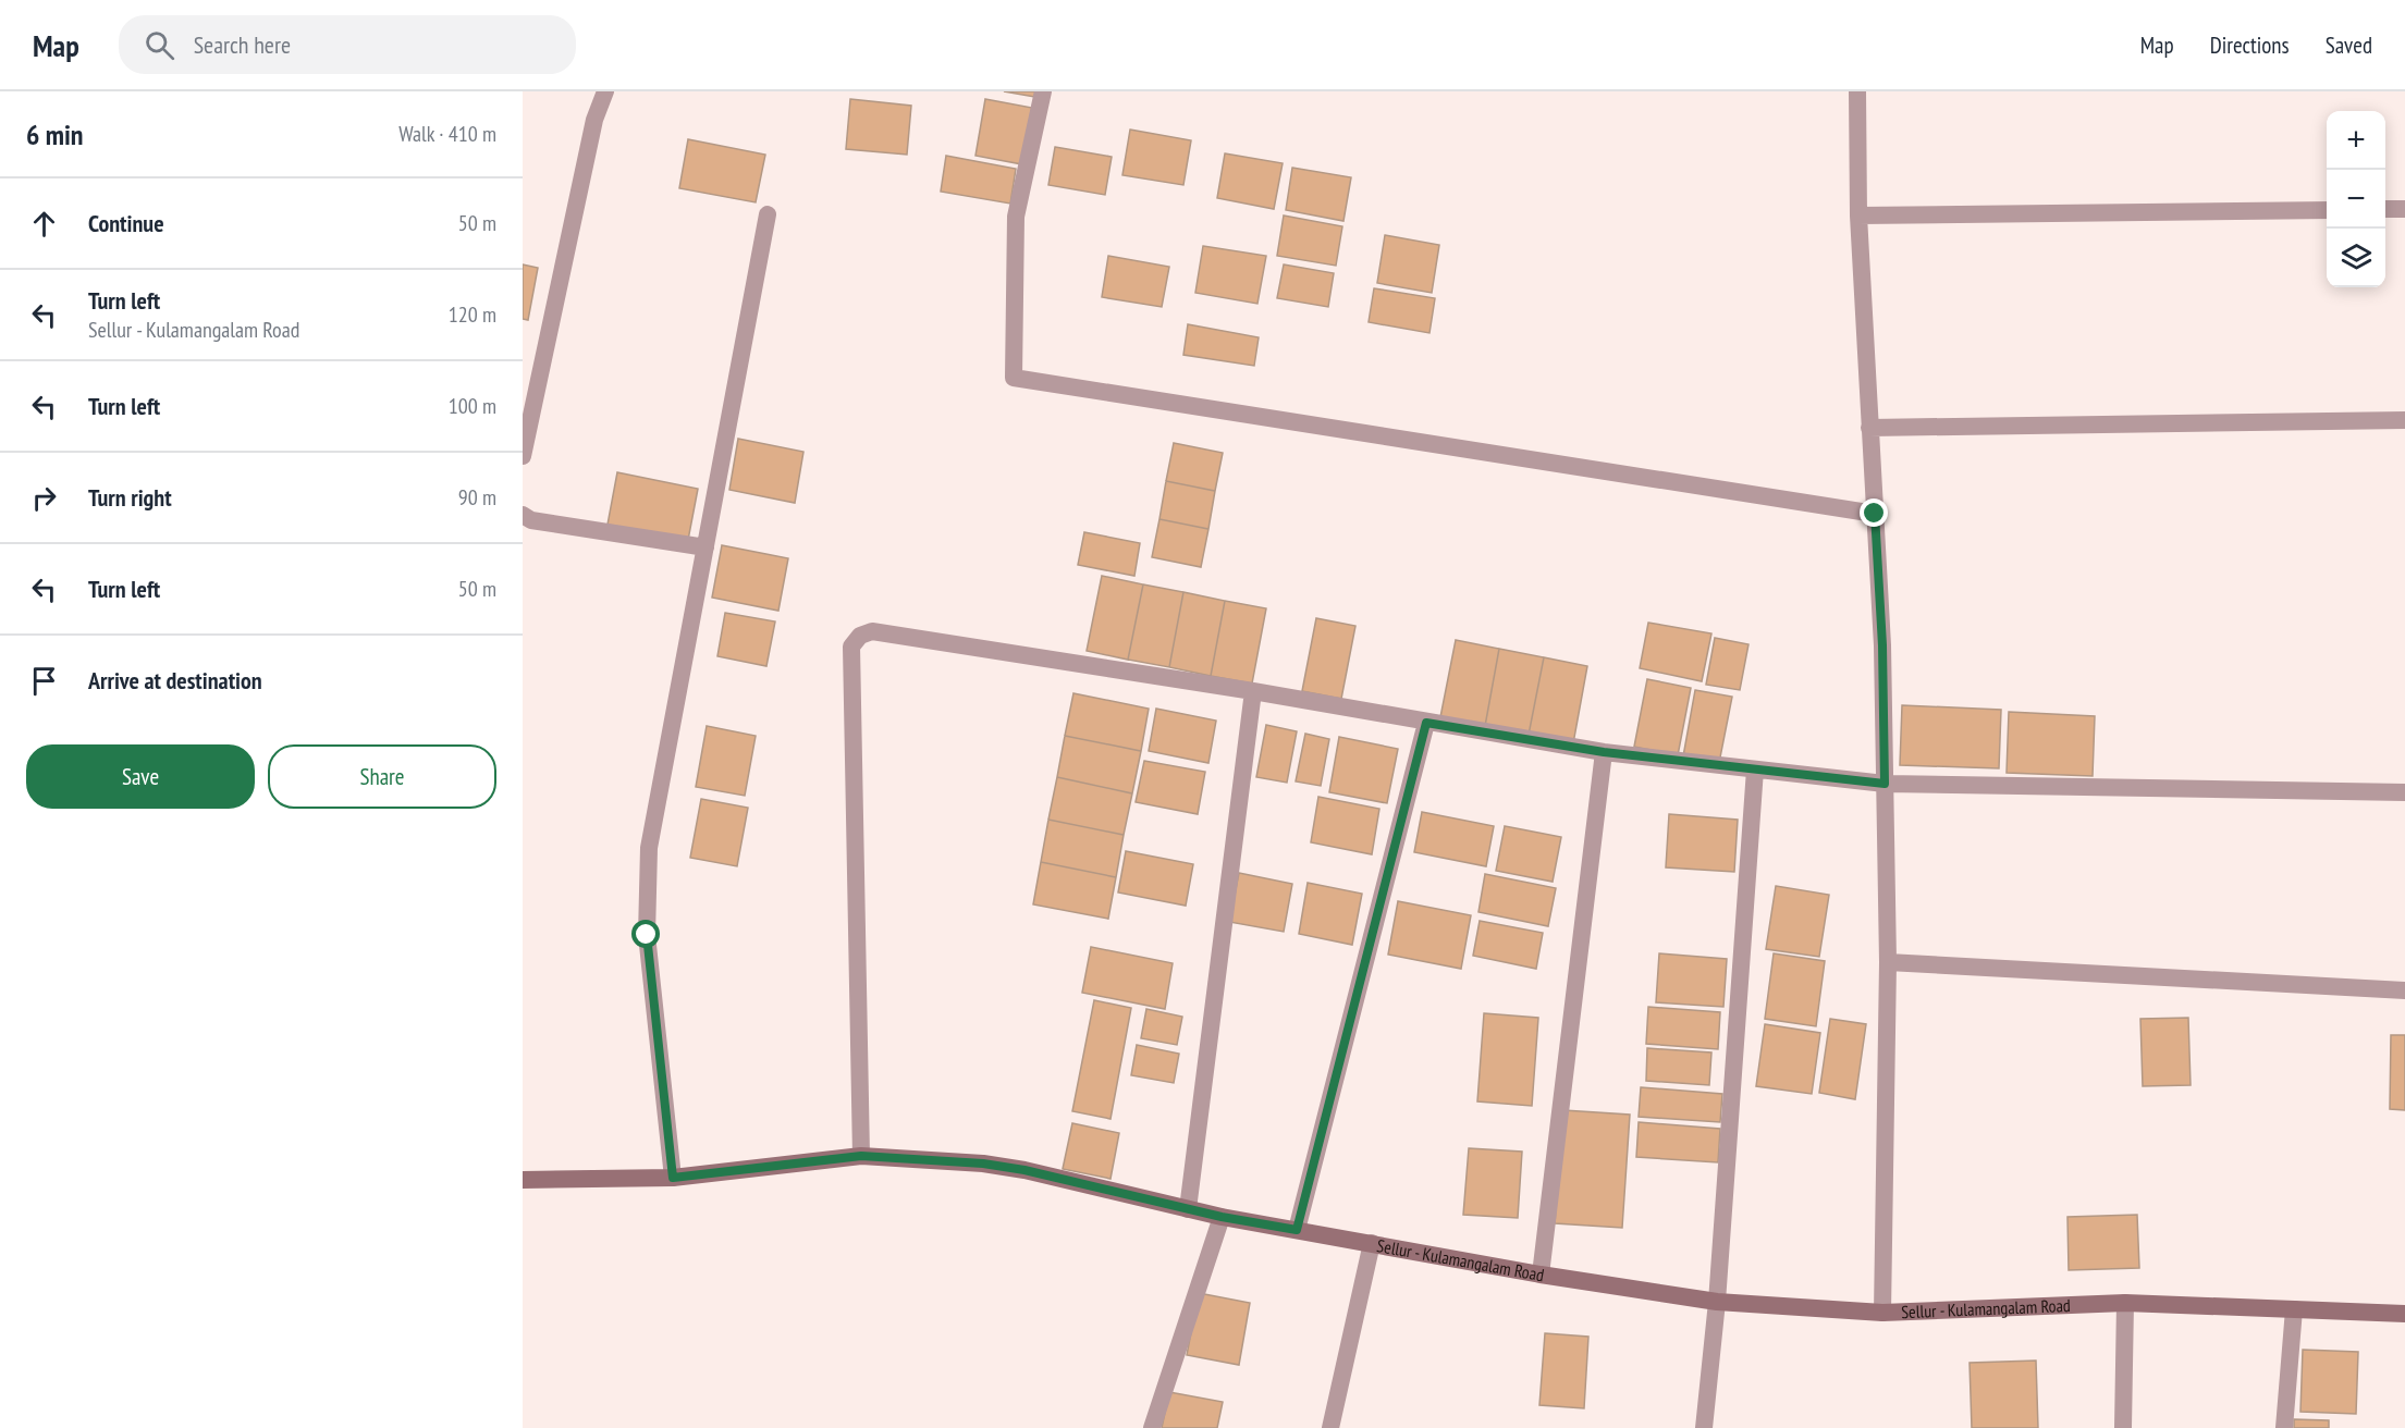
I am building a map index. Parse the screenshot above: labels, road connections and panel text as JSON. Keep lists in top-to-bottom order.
{
  "streets": {
    "main road": ["Sellur - Kulamangalam Road"]
  },
  "page": {
    "header": "Map",
    "search": "Search here",
    "nav": ["Map", "Directions", "Saved"],
    "heading": ["6 min", "Walk · 410 m"],
    "map_buttons": ["+", "−"],
    "list": [
      ["Continue", "50 m"],
      ["Turn left", "Sellur - Kulamangalam Road", "120 m"],
      ["Turn left", "100 m"],
      ["Turn right", "90 m"],
      ["Turn left", "50 m"],
      "Arrive at destination"
    ],
    "buttons": ["Save", "Share"]
  }
}
